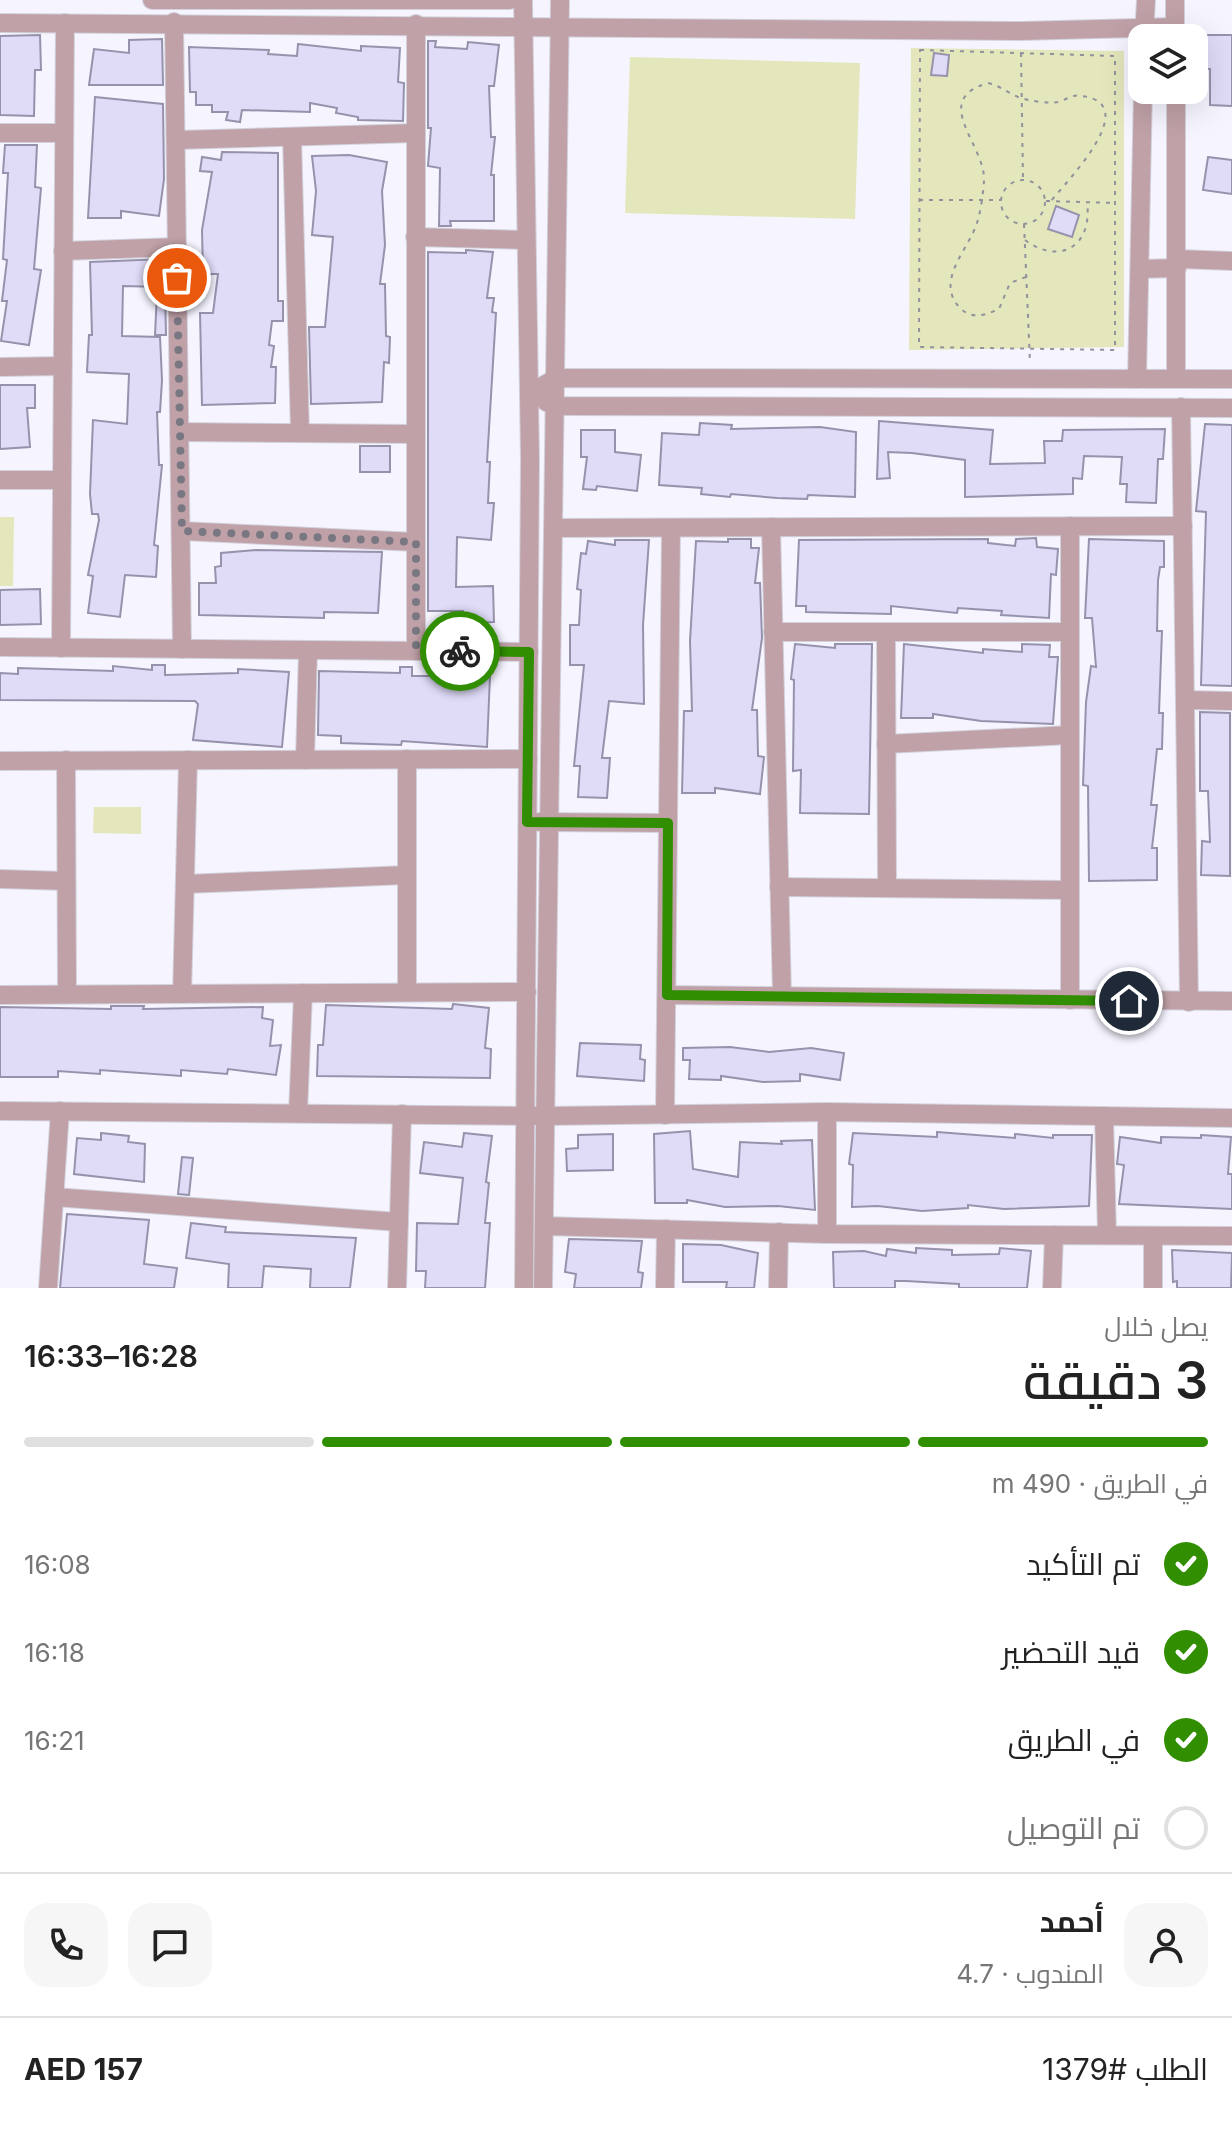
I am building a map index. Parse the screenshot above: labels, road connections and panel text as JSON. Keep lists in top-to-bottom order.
{
  "page": {
    "heading": ["3 دقيقة", "يصل خلال", "16:28–16:33"],
    "panel": [
      "أحمد",
      "المندوب · 4.7",
      "الطلب #1379",
      "AED 157"
    ],
    "bar": "في الطريق · 490 m",
    "list": [
      ["تم التأكيد", "16:08"],
      ["قيد التحضير", "16:18"],
      ["في الطريق", "16:21"],
      "تم التوصيل"
    ]
  }
}
